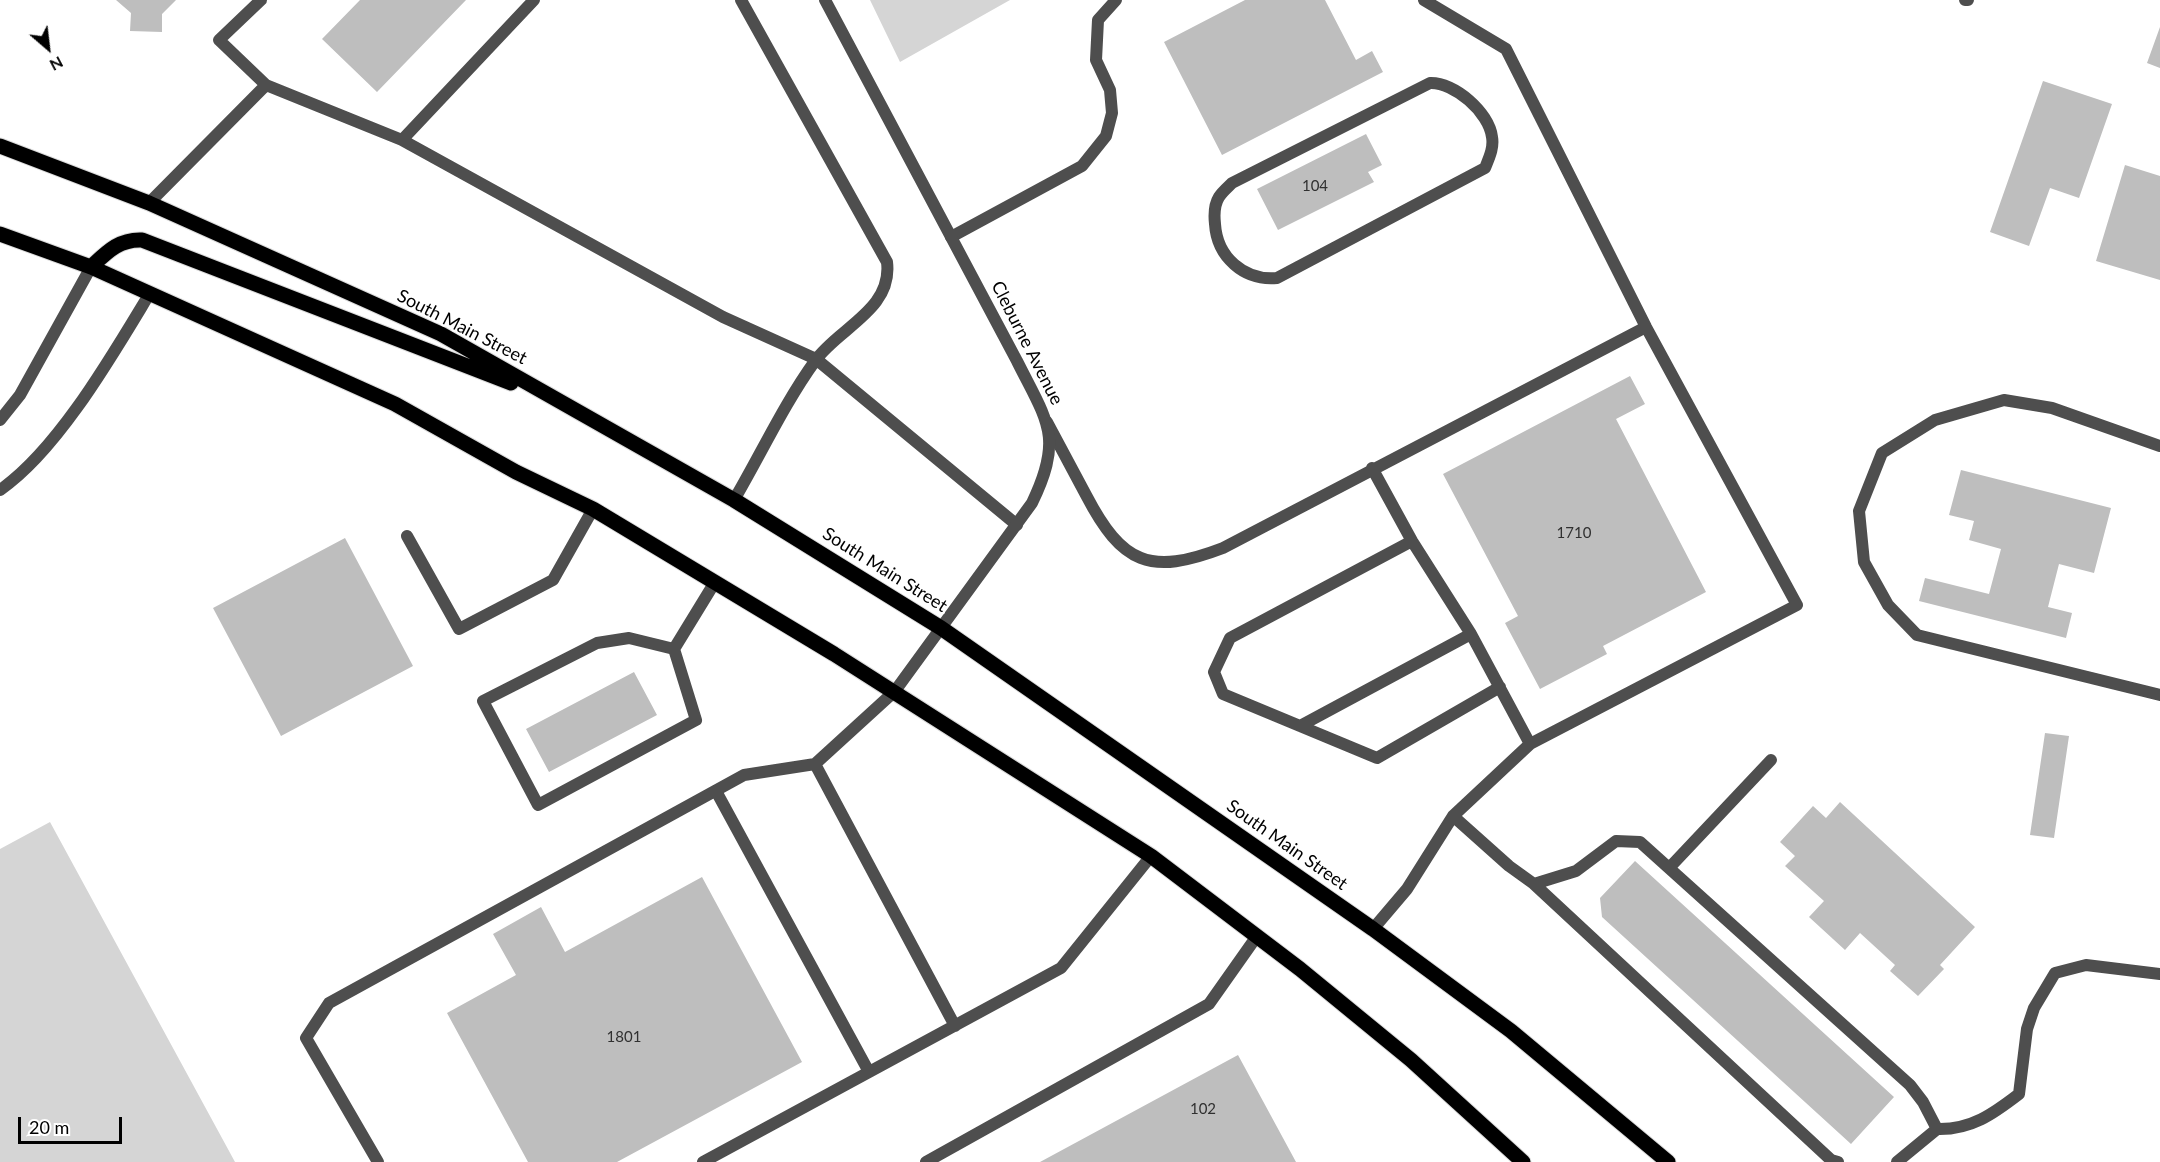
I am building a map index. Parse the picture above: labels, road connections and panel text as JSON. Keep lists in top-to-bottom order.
{
  "streets": {
    "main road": ["South Main Street"],
    "street": ["Cleburne Avenue"]
  },
  "crossings": [
    ["South Main Street", "Cleburne Avenue"]
  ],
  "house_numbers": [
    "104",
    "1710",
    "1801",
    "102"
  ],
  "scale_bar": "20 m",
  "north": "bottom right"
}
